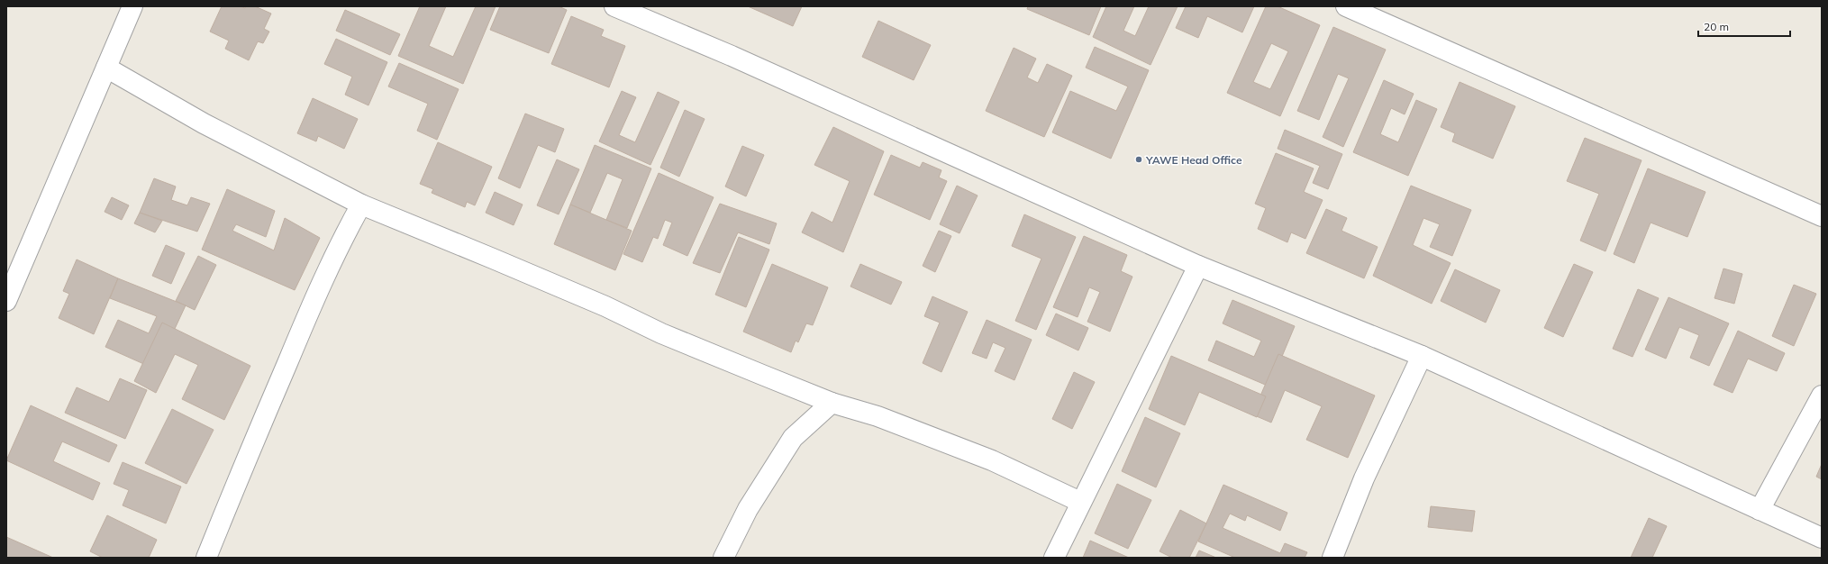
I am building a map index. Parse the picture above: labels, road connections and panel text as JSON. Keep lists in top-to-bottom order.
{
  "places": ["YAWE Head Office"],
  "scale_bar": "20 m"
}
